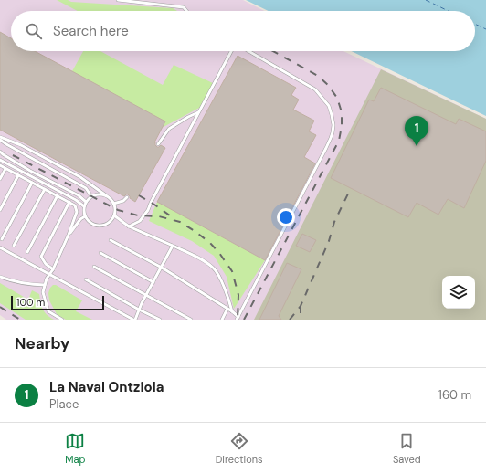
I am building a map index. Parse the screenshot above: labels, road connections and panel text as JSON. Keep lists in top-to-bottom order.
{
  "scale_bar": "100 m",
  "page": {
    "search": "Search here",
    "pins": "1",
    "scale": "100 m",
    "heading": "Nearby",
    "list": [
      {
        "mark": "1",
        "name": "La Naval Ontziola",
        "note": "Place",
        "value": "160 m"
      }
    ],
    "nav": ["Map", "Directions", "Saved"]
  }
}
